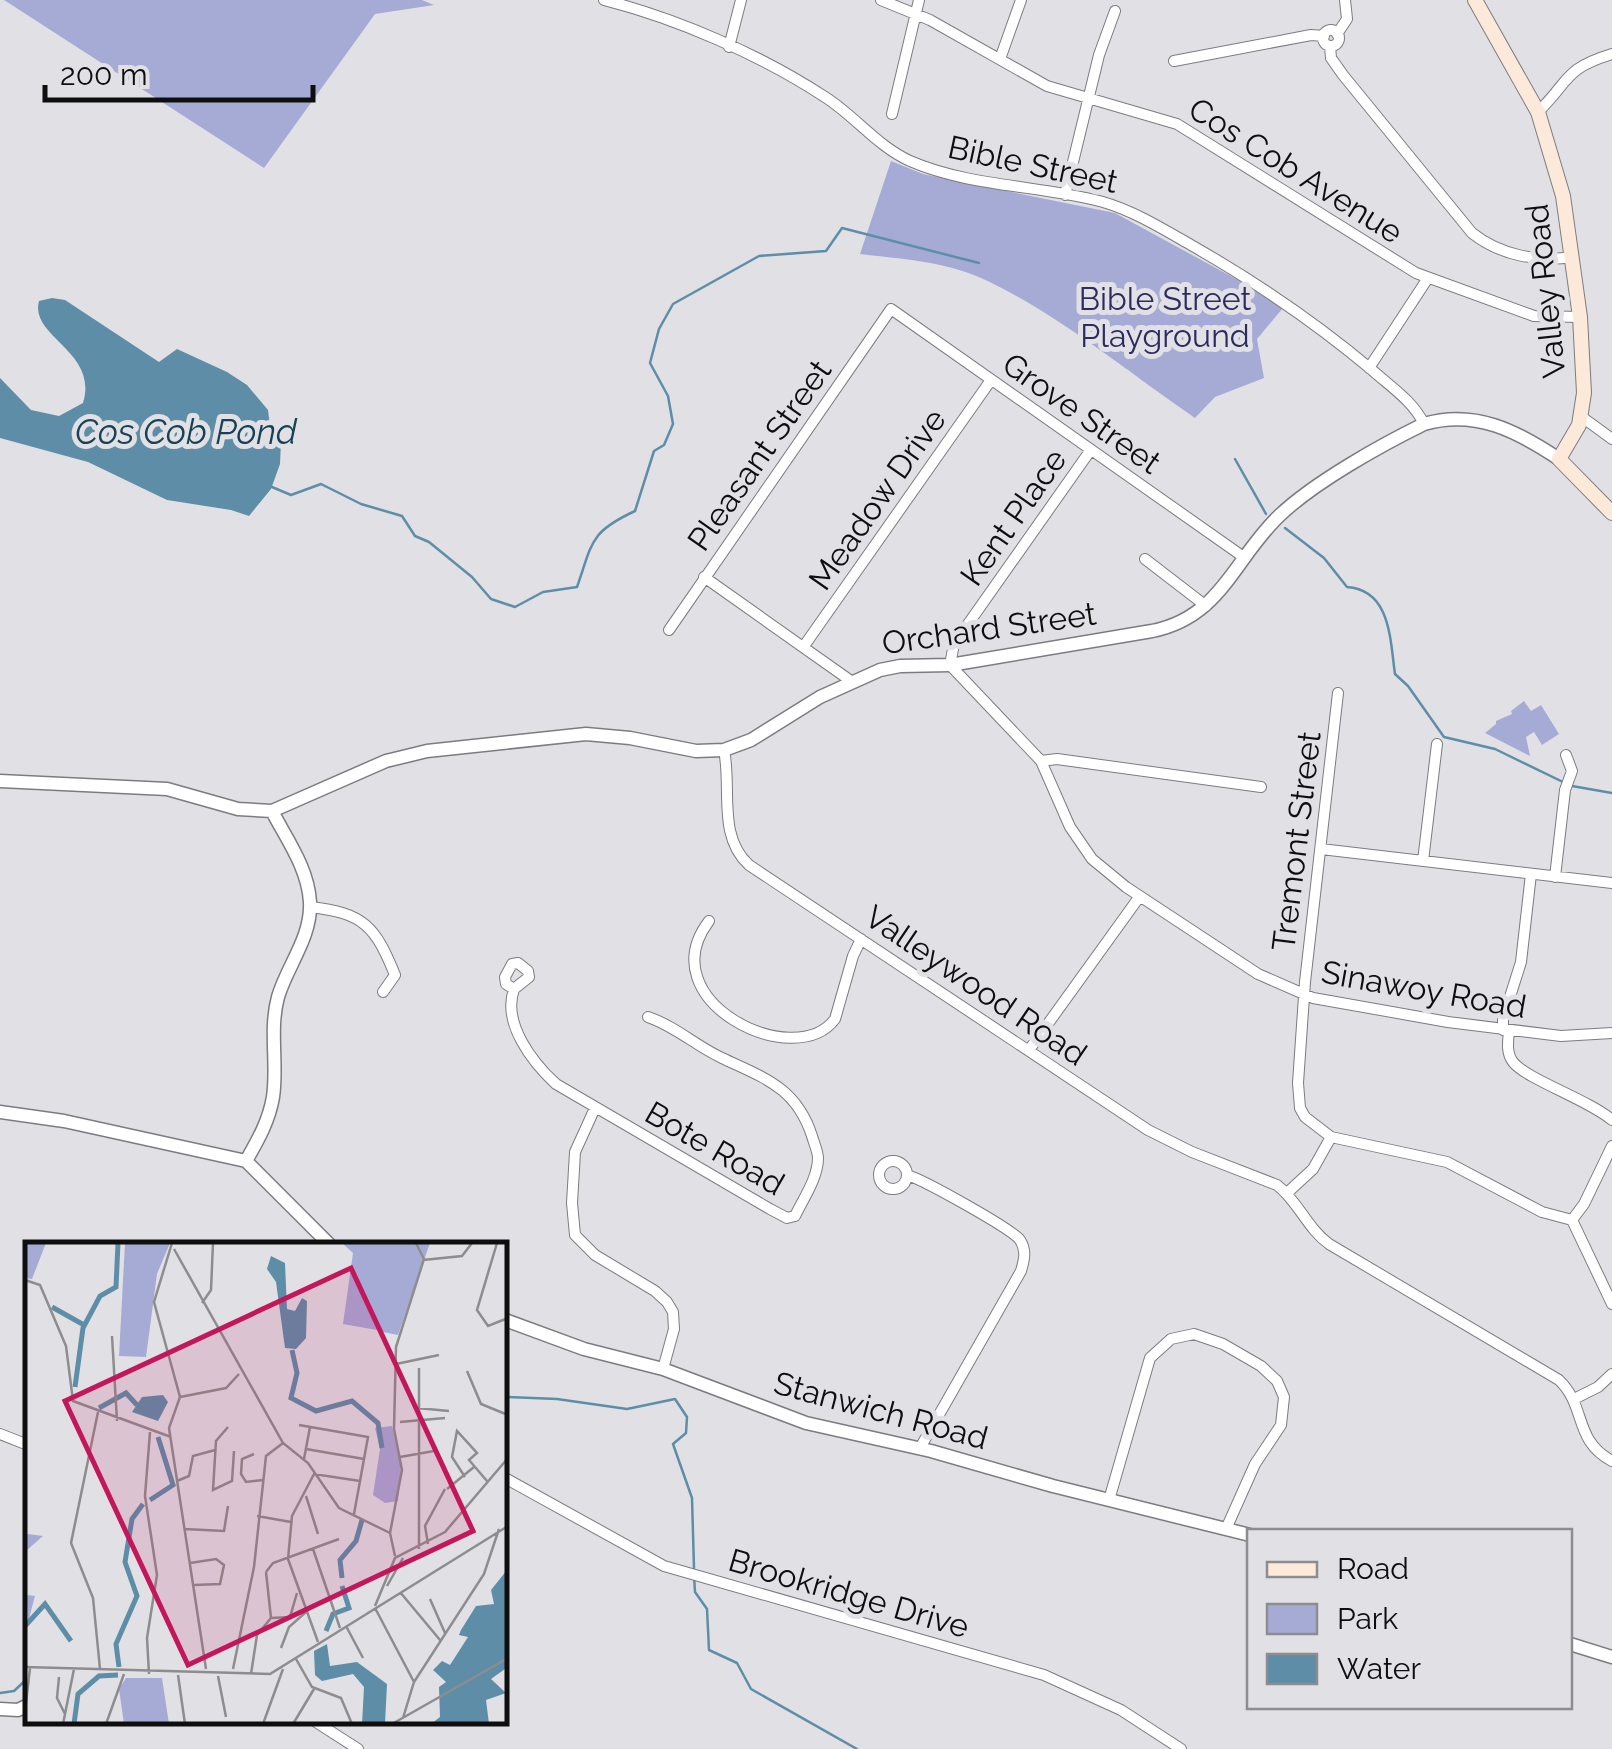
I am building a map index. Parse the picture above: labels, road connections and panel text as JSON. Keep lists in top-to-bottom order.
{
  "streets": {
    "main road": ["Valley Road", "Orchard Street"],
    "street": [
      "Bible Street",
      "Cos Cob Avenue",
      "Grove Street",
      "Pleasant Street",
      "Meadow Drive",
      "Kent Place",
      "Tremont Street",
      "Valleywood Road",
      "Sinawoy Road",
      "Bote Road",
      "Stanwich Road",
      "Brookridge Drive"
    ]
  },
  "crossings": [
    ["Bible Street", "Orchard Street"],
    ["Cos Cob Avenue", "Valley Road"],
    ["Valley Road", "Orchard Street"],
    ["Grove Street", "Pleasant Street"],
    ["Grove Street", "Meadow Drive"],
    ["Grove Street", "Kent Place"],
    ["Grove Street", "Orchard Street"],
    ["Kent Place", "Orchard Street"],
    ["Kent Place", "Sinawoy Road"],
    ["Orchard Street", "Valleywood Road"],
    ["Orchard Street", "Sinawoy Road"],
    ["Tremont Street", "Sinawoy Road"]
  ],
  "water": ["Cos Cob Pond"],
  "parks": ["Bible Street Playground"],
  "legend": ["Road", "Park", "Water"],
  "scale_bar": "200 m"
}
